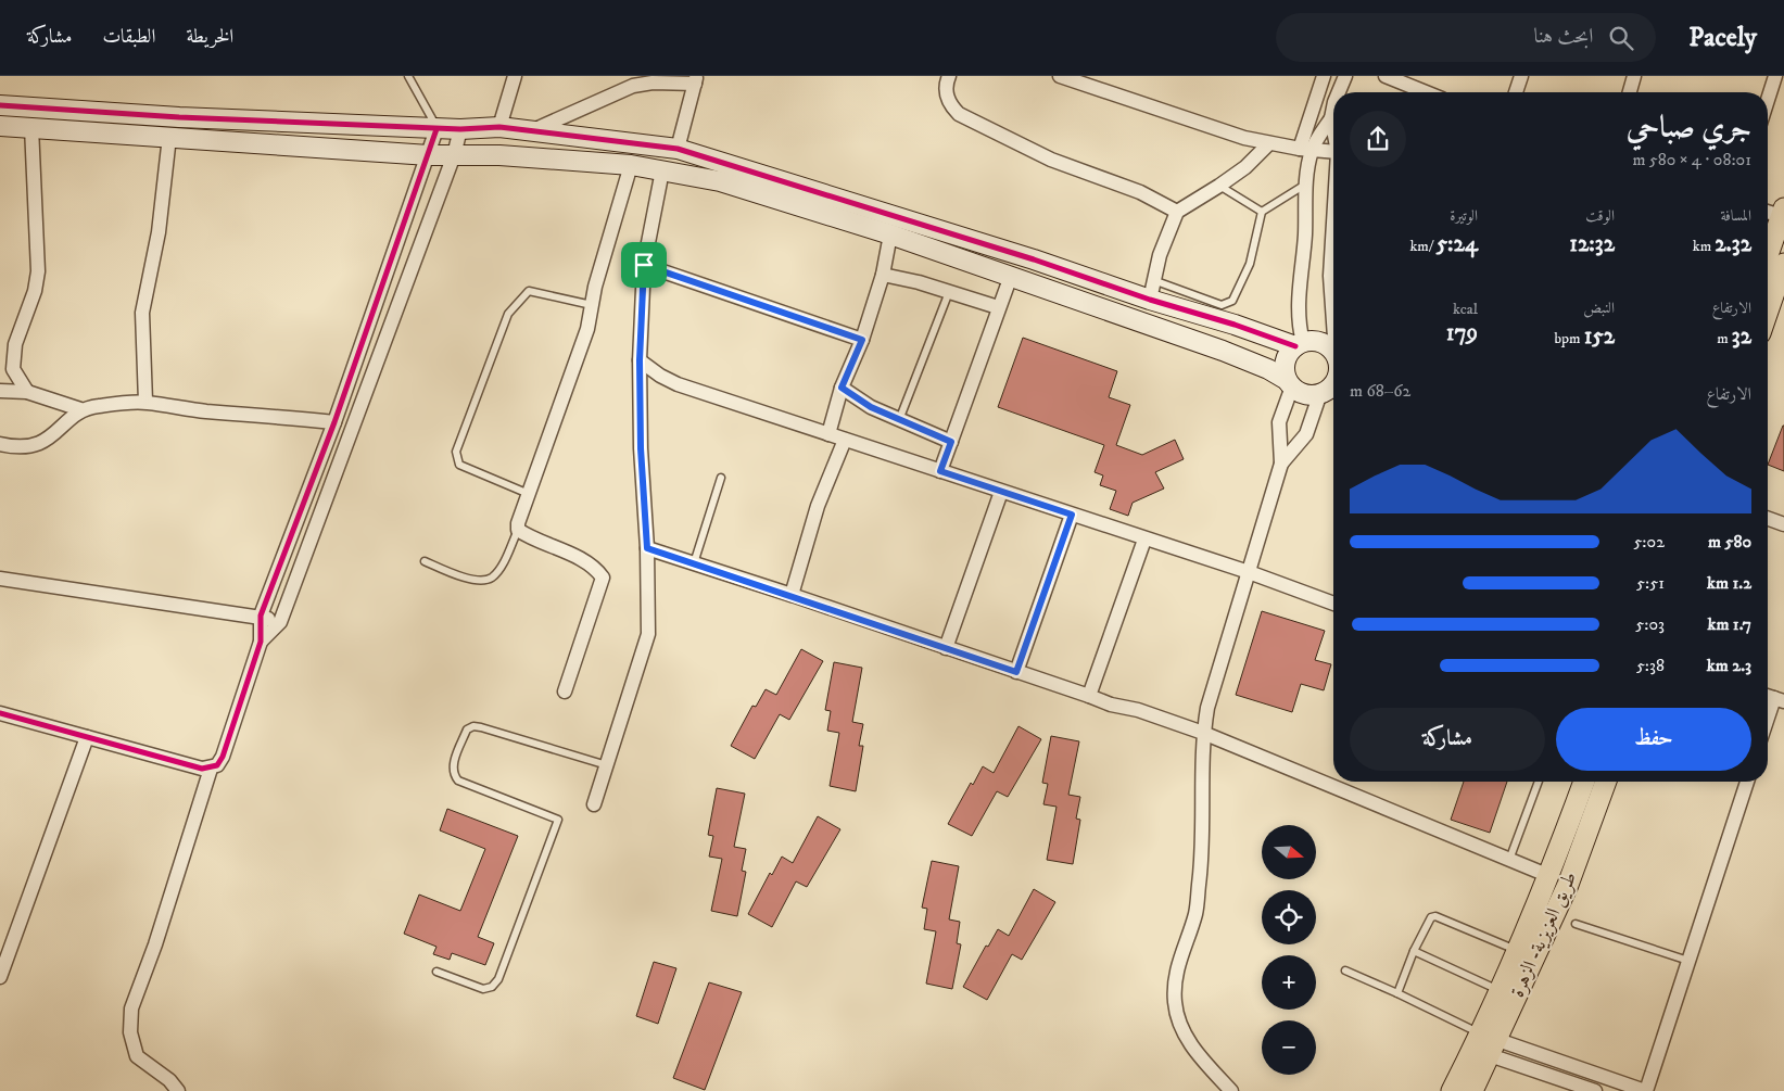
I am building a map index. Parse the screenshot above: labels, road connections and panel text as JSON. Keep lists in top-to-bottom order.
{
  "streets": {
    "main road": ["طريق العزيزية- الزهرة"]
  },
  "north": "right",
  "page": {
    "header": "Pacely",
    "search": "ابحث هنا",
    "nav": ["الخريطة", "الطبقات", "مشاركة"],
    "heading": ["جري صباحي", "08:01 · 4 × 580 m"],
    "stats": [
      ["المسافة", "2.32 km"],
      ["الوقت", "12:32"],
      ["الوتيرة", "5:24 /km"],
      ["الارتفاع", "32 m"],
      ["النبض", "152 bpm"],
      ["kcal", "179"]
    ],
    "chart": ["الارتفاع", "62–68 m"],
    "list": [
      {
        "name": "580 m",
        "note": "5:02"
      },
      {
        "name": "1.2 km",
        "note": "5:51"
      },
      {
        "name": "1.7 km",
        "note": "5:03"
      },
      {
        "name": "2.3 km",
        "note": "5:38"
      }
    ],
    "buttons": ["حفظ", "مشاركة"],
    "map_buttons": ["+", "−"]
  }
}
